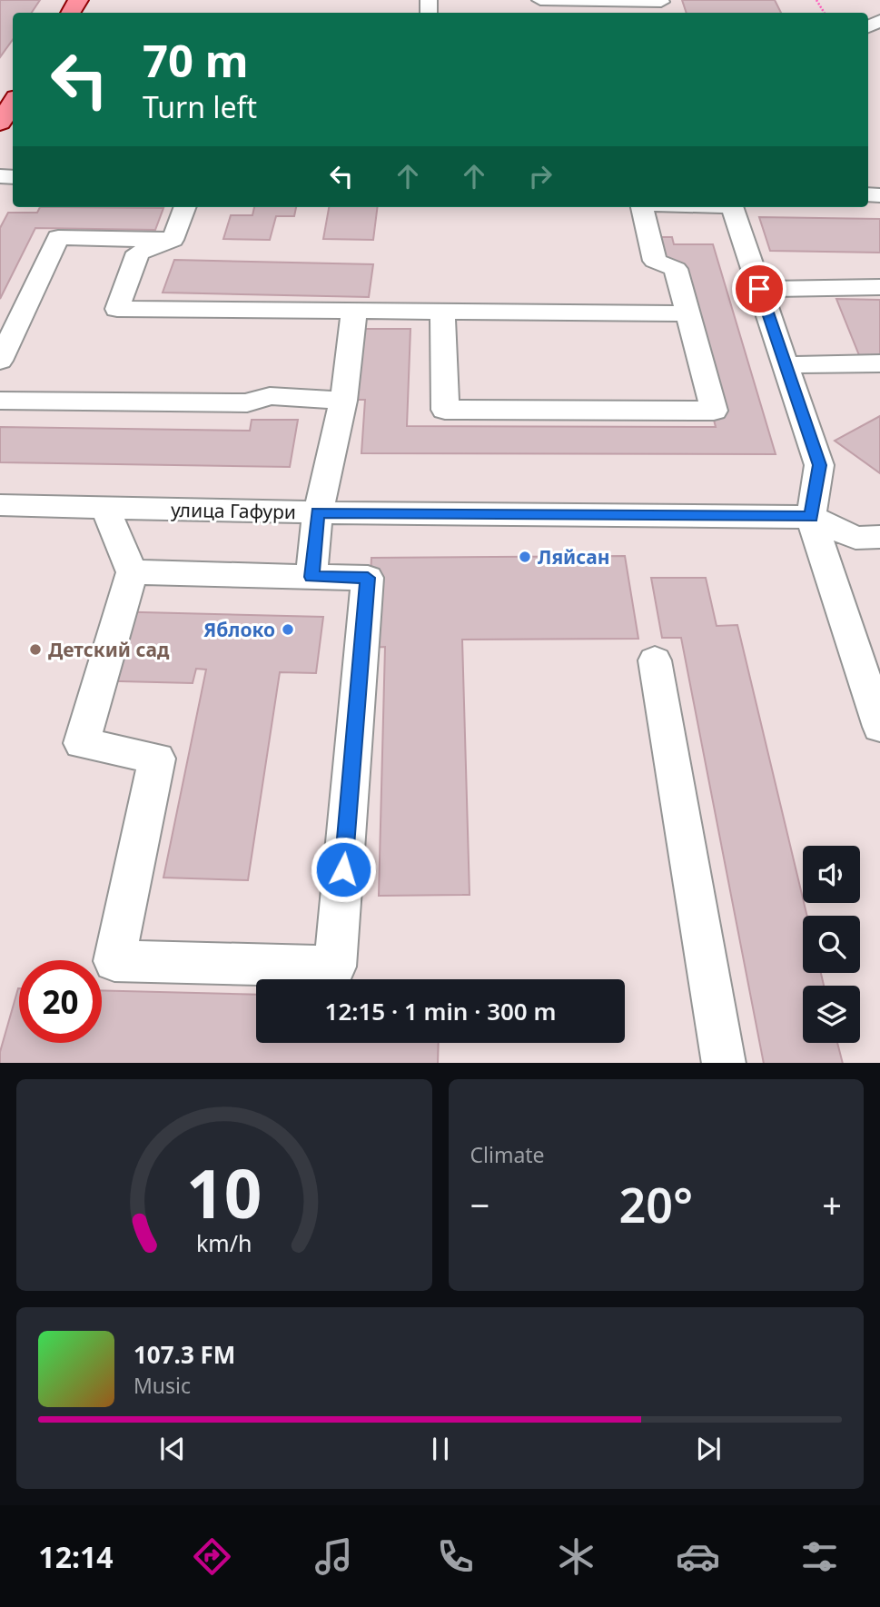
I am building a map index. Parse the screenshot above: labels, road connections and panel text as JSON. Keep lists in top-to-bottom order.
{
  "streets": {
    "street": ["улица Гафури"]
  },
  "places": ["Ляйсан", "Яблоко", "Детский сад"],
  "page": {
    "turn": ["70 m", "Turn left"],
    "limit": "20",
    "trip": "12:15 · 1 min · 300 m",
    "tile": "Climate",
    "heat": ["−", "20°", "+"],
    "song": ["107.3 FM", "Music"],
    "tabs": "12:14",
    "gauge": ["10", "km/h"]
  }
}
